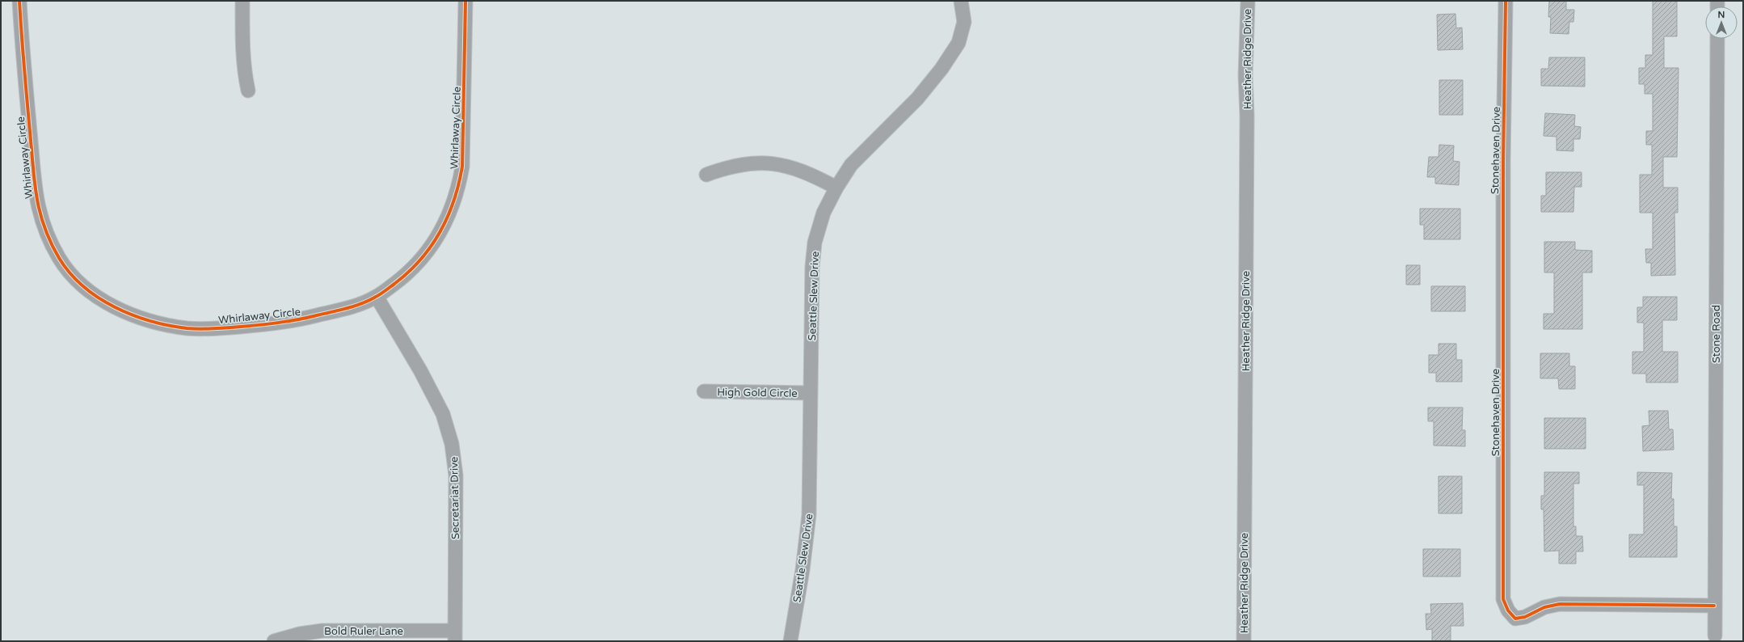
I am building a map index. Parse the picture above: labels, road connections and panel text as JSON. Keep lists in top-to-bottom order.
{
  "streets": {
    "street": [
      "Heather Ridge Drive",
      "Whirlaway Circle",
      "Stonehaven Drive",
      "Seattle Slew Drive",
      "Stone Road",
      "High Gold Circle",
      "Secretariat Drive",
      "Bold Ruler Lane"
    ]
  },
  "crossings": [
    ["Whirlaway Circle", "Secretariat Drive"],
    ["Stonehaven Drive", "Stone Road"],
    ["Seattle Slew Drive", "High Gold Circle"],
    ["Secretariat Drive", "Bold Ruler Lane"]
  ],
  "north": "top"
}
